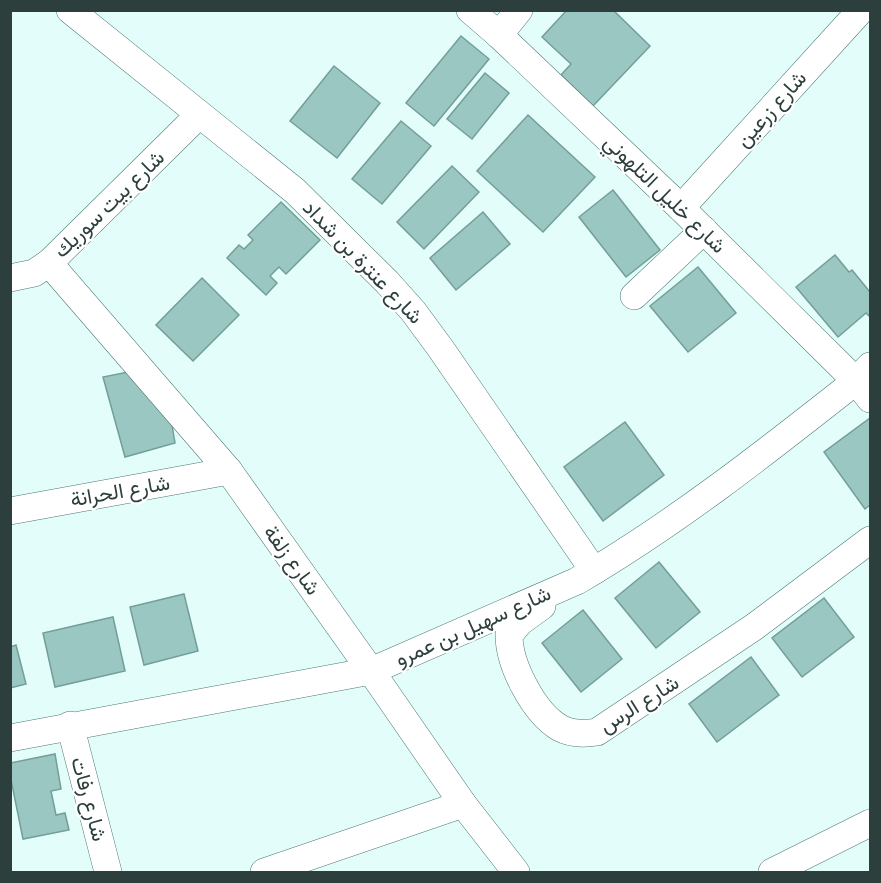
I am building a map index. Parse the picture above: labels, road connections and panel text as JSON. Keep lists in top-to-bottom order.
{
  "streets": {
    "street": [
      "شارع زرعين",
      "شارع خليل التلهوني",
      "شارع بيت سوريك",
      "شارع عنترة بن شداد",
      "شارع الحرانة",
      "شارع زلفة",
      "شارع سهيل بن عمرو",
      "شارع الرس",
      "شارع رفات"
    ]
  },
  "crossings": [
    ["شارع زرعين", "شارع خليل التلهوني"],
    ["شارع خليل التلهوني", "شارع سهيل بن عمرو"],
    ["شارع بيت سوريك", "شارع عنترة بن شداد"],
    ["شارع بيت سوريك", "شارع زلفة"],
    ["شارع عنترة بن شداد", "شارع سهيل بن عمرو"],
    ["شارع عنترة بن شداد", "شارع الرس"],
    ["شارع الحرانة", "شارع زلفة"],
    ["شارع زلفة", "شارع سهيل بن عمرو"],
    ["شارع سهيل بن عمرو", "شارع الرس"],
    ["شارع سهيل بن عمرو", "شارع رفات"]
  ]
}
